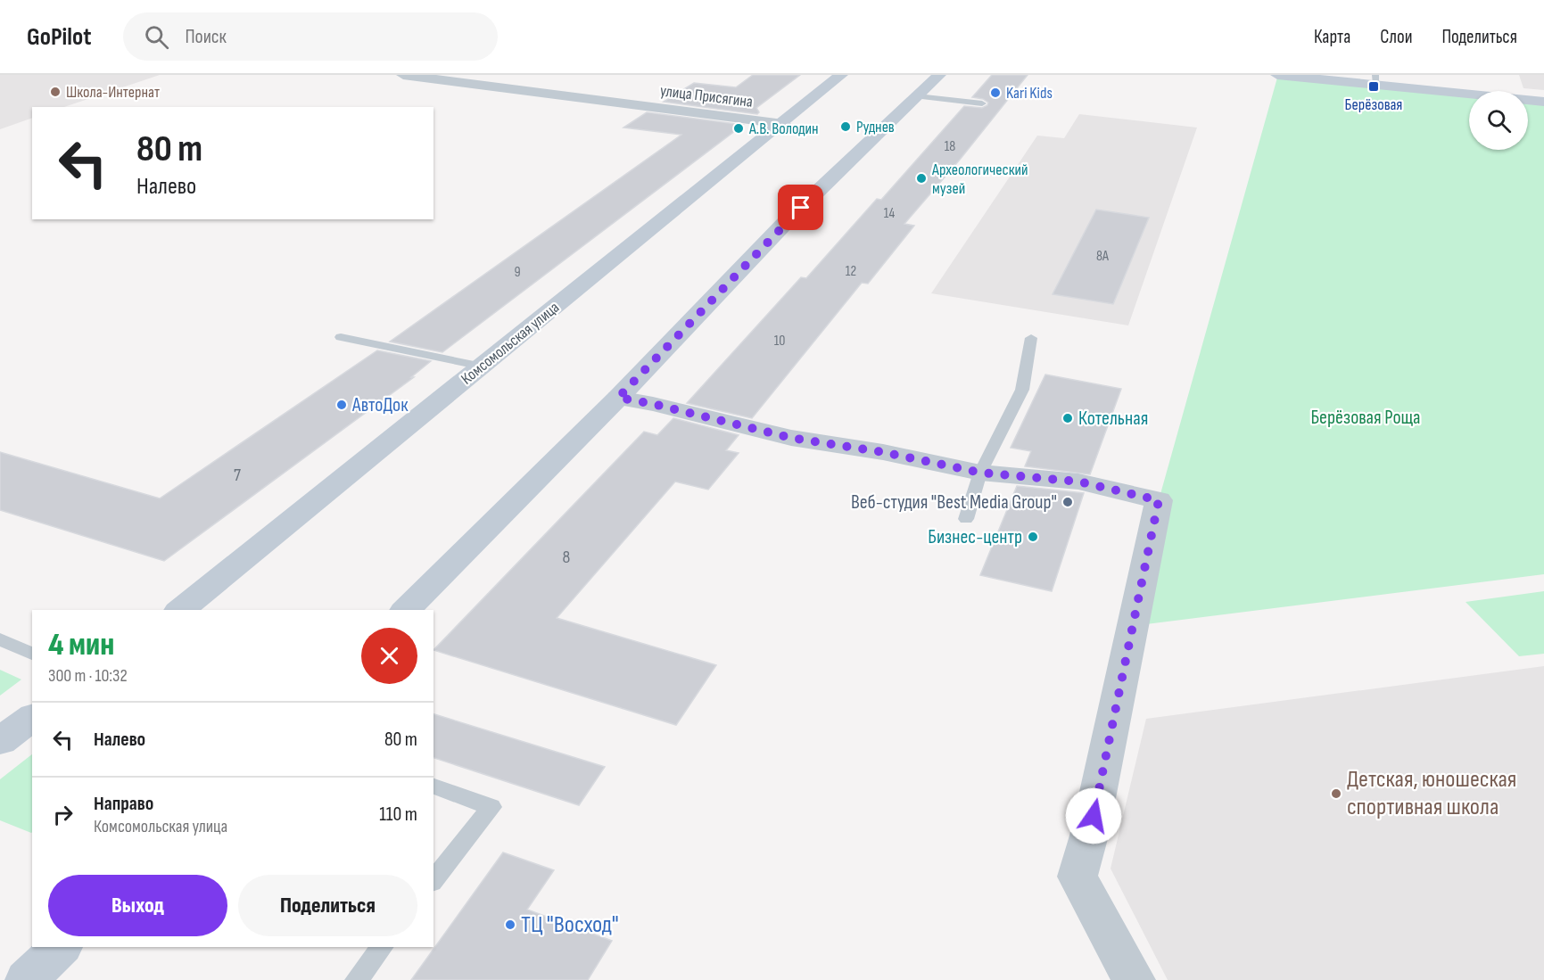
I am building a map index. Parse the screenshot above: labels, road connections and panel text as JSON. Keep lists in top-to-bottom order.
{
  "streets": {
    "main road": ["Комсомольская улица"],
    "street": ["улица Присягина"]
  },
  "crossings": [
    ["улица Присягина", "Комсомольская улица"]
  ],
  "parks": ["Берёзовая Роща"],
  "places": {
    "transit": ["Берёзовая"],
    "other": [
      "Школа-Интернат",
      "Kari Kids",
      "Руднев",
      "А.В. Володин",
      "Археологический музей",
      "АвтоДок",
      "Котельная",
      "Веб-студия \"Best Media Group\"",
      "Бизнес-центр",
      "Детская, юношеская спортивная школа",
      "ТЦ \"Восход\""
    ]
  },
  "house_numbers": [
    "18",
    "14",
    "8А",
    "12",
    "9",
    "10",
    "7",
    "8"
  ],
  "page": {
    "header": "GoPilot",
    "search": "Поиск",
    "nav": ["Карта", "Слои", "Поделиться"],
    "turn": ["80 m", "Налево"],
    "heading": ["4 мин", "300 m · 10:32"],
    "list": [
      {
        "name": "Налево",
        "value": "80 m"
      },
      {
        "name": "Направо",
        "note": "Комсомольская улица",
        "value": "110 m"
      }
    ],
    "buttons": ["Выход", "Поделиться"]
  }
}
